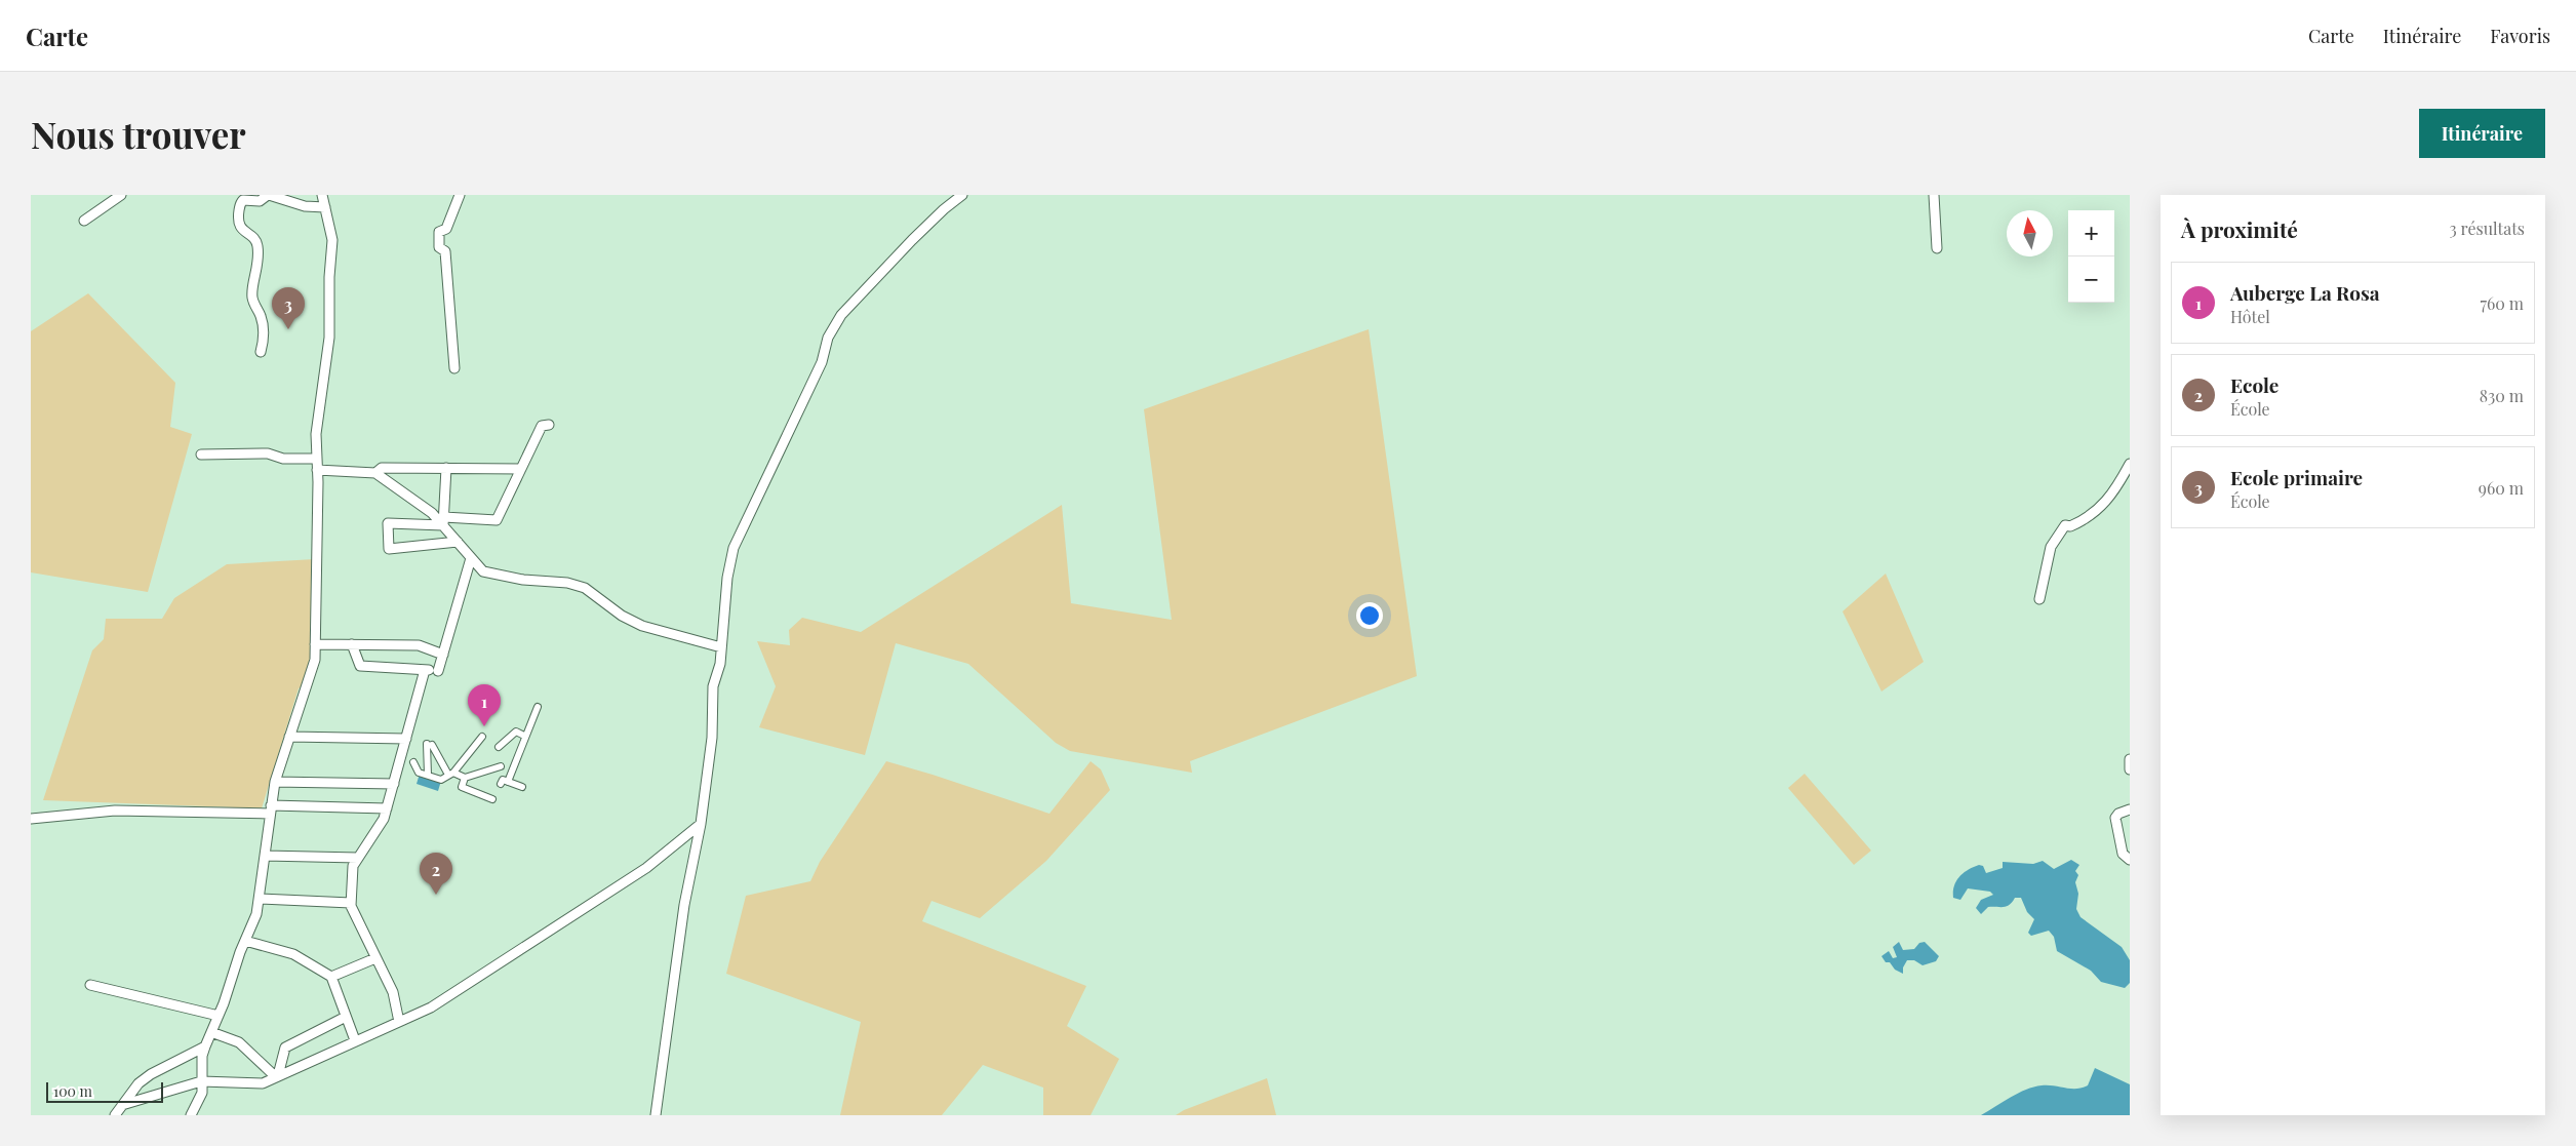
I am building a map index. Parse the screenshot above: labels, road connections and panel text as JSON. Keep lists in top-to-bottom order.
{
  "scale_bar": "100 m",
  "north": "top",
  "page": {
    "header": "Carte",
    "nav": ["Carte", "Itinéraire", "Favoris"],
    "buttons": "Itinéraire",
    "title": "Nous trouver",
    "heading": ["À proximité", "3 résultats"],
    "map_buttons": ["+", "−"],
    "list": [
      {
        "mark": "1",
        "name": "Auberge La Rosa",
        "note": "Hôtel",
        "value": "760 m"
      },
      {
        "mark": "2",
        "name": "Ecole",
        "note": "École",
        "value": "830 m"
      },
      {
        "mark": "3",
        "name": "Ecole primaire",
        "note": "École",
        "value": "960 m"
      }
    ],
    "pins": ["3", "1", "2"],
    "scale": "100 m"
  }
}
